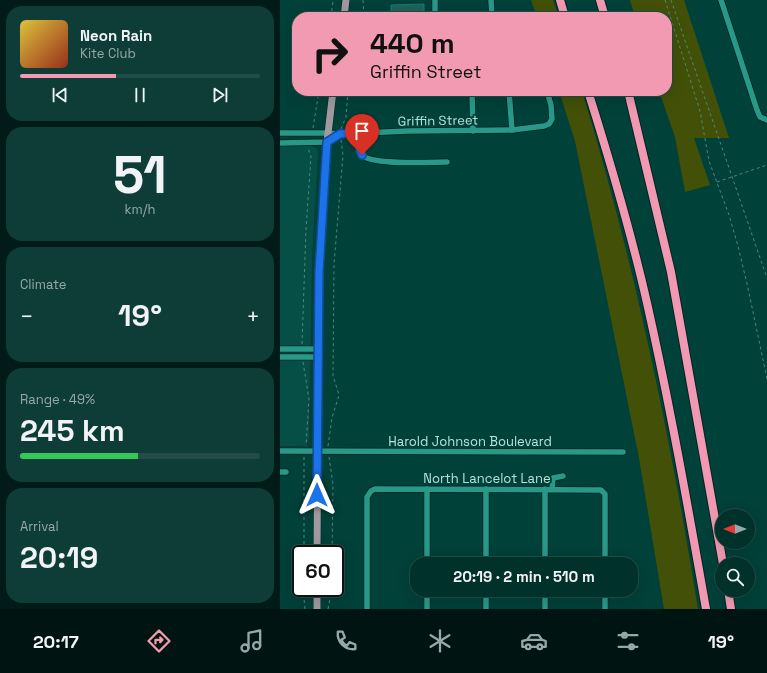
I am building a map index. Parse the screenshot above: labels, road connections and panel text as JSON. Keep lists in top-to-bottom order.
{
  "streets": {
    "street": ["Griffin Street", "Harold Johnson Boulevard", "North Lancelot Lane"]
  },
  "north": "left",
  "page": {
    "turn": ["440 m", "Griffin Street"],
    "song": ["Neon Rain", "Kite Club"],
    "tile": [
      ["51", "km/h"],
      "Climate",
      ["Range · 49%", "245 km"],
      ["Arrival", "20:19"]
    ],
    "heat": ["−", "19°", "+"],
    "limit": "60",
    "trip": "20:19 · 2 min · 510 m",
    "tabs": ["20:17", "19°"]
  }
}
